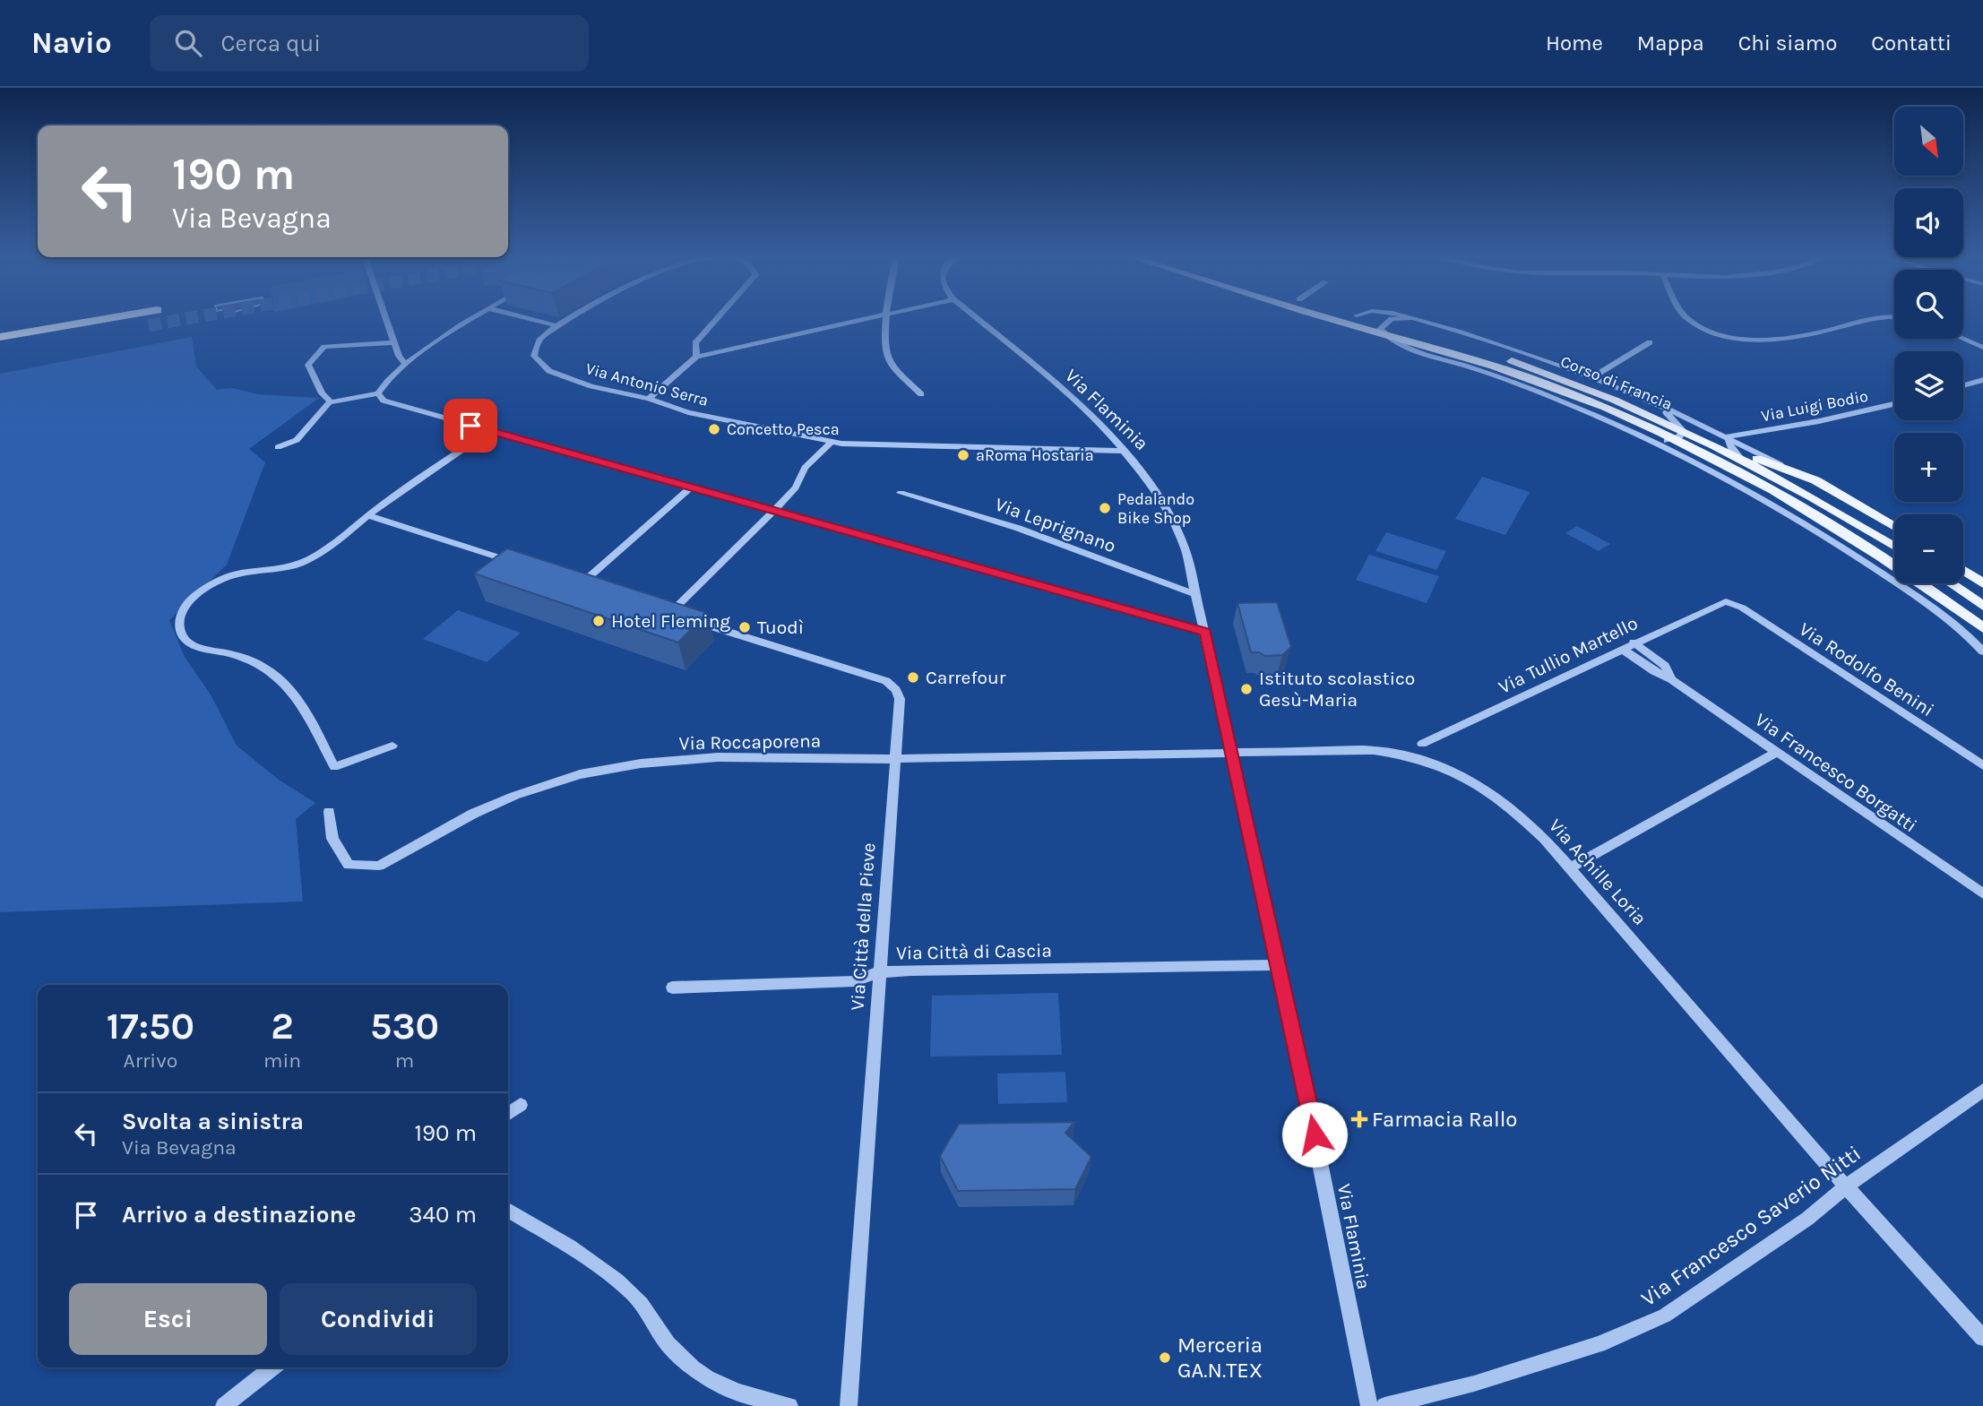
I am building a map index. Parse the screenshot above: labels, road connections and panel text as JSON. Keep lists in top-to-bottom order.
{
  "streets": {
    "main road": ["Corso di Francia"],
    "street": [
      "Via Antonio Serra",
      "Via Luigi Bodio",
      "Via Flaminia",
      "Via Leprignano",
      "Via Tullio Martello",
      "Via Rodolfo Benini",
      "Via Roccaporena",
      "Via Francesco Borgatti",
      "Via Achille Loria",
      "Via Città della Pieve",
      "Via Città di Cascia",
      "Via Francesco Saverio Nitti"
    ]
  },
  "crossings": [
    ["Corso di Francia", "Via Luigi Bodio"],
    ["Via Antonio Serra", "Via Flaminia"],
    ["Via Flaminia", "Via Leprignano"],
    ["Via Flaminia", "Via Roccaporena"],
    ["Via Flaminia", "Via Achille Loria"],
    ["Via Flaminia", "Via Città di Cascia"],
    ["Via Tullio Martello", "Via Rodolfo Benini"],
    ["Via Tullio Martello", "Via Francesco Borgatti"],
    ["Via Roccaporena", "Via Achille Loria"],
    ["Via Roccaporena", "Via Città della Pieve"],
    ["Via Achille Loria", "Via Francesco Saverio Nitti"],
    ["Via Città della Pieve", "Via Città di Cascia"]
  ],
  "places": {
    "other": [
      "Concetto Pesca",
      "aRoma Hostaria",
      "Pedalando Bike Shop",
      "Hotel Fleming",
      "Tuodì",
      "Carrefour",
      "Istituto scolastico Gesù-Maria",
      "Merceria GA.N.TEX"
    ],
    "health": ["Farmacia Rallo"]
  },
  "north": "bottom right",
  "page": {
    "header": "Navio",
    "search": "Cerca qui",
    "nav": [
      "Home",
      "Mappa",
      "Chi siamo",
      "Contatti"
    ],
    "map_buttons": ["+", "−"],
    "turn": ["190 m", "Via Bevagna"],
    "eta": [
      "17:50",
      "Arrivo",
      "2",
      "min",
      "530",
      "m"
    ],
    "list": [
      {
        "name": "Svolta a sinistra",
        "note": "Via Bevagna",
        "value": "190 m"
      },
      {
        "name": "Arrivo a destinazione",
        "value": "340 m"
      }
    ],
    "buttons": ["Esci", "Condividi"]
  }
}
